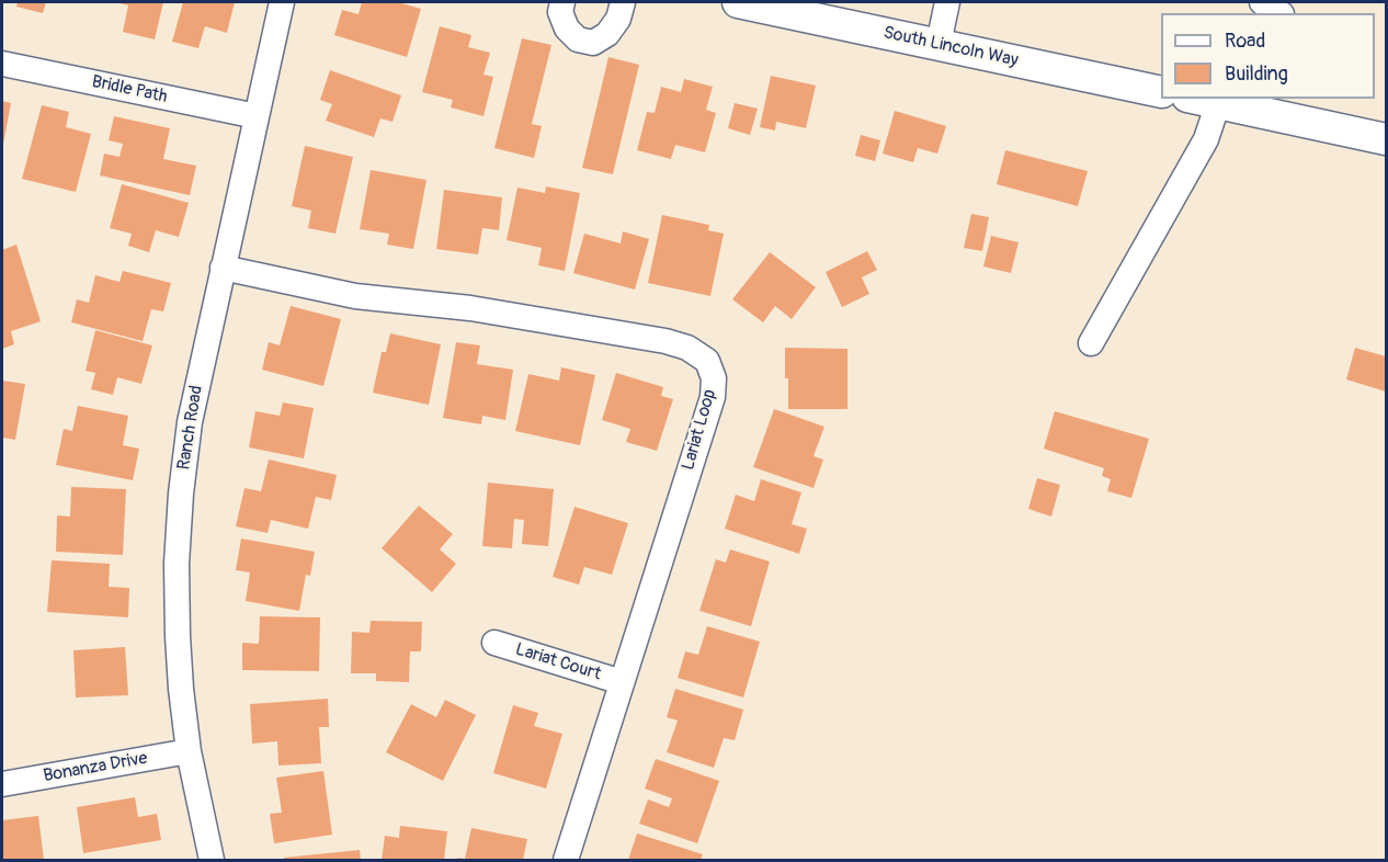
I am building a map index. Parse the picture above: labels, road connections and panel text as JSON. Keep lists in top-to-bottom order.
{
  "streets": {
    "main road": ["South Lincoln Way"],
    "street": [
      "Bridle Path",
      "Ranch Road",
      "Lariat Loop",
      "Lariat Court",
      "Bonanza Drive"
    ]
  },
  "crossings": [
    ["Bridle Path", "Ranch Road"],
    ["Ranch Road", "Lariat Loop"],
    ["Ranch Road", "Bonanza Drive"],
    ["Lariat Loop", "Lariat Court"]
  ],
  "legend": ["Road", "Building"]
}
